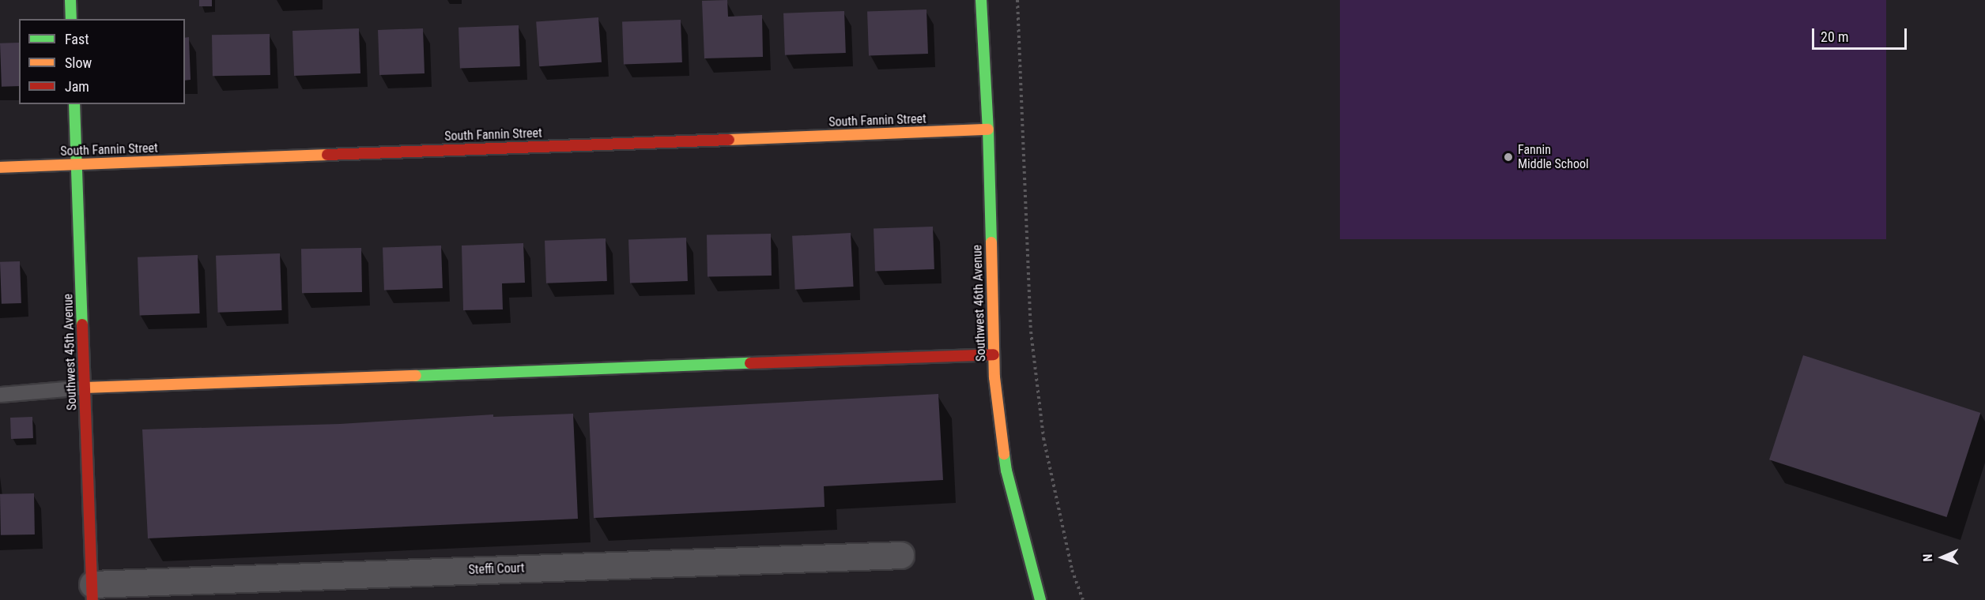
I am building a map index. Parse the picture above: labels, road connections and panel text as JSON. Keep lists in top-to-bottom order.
{
  "streets": {
    "street": [
      "South Fannin Street",
      "Southwest 46th Avenue",
      "Southwest 45th Avenue",
      "Steffi Court"
    ]
  },
  "crossings": [
    ["South Fannin Street", "Southwest 46th Avenue"],
    ["South Fannin Street", "Southwest 45th Avenue"],
    ["Southwest 45th Avenue", "Steffi Court"]
  ],
  "places": ["Fannin Middle School"],
  "legend": ["Fast", "Slow", "Jam"],
  "scale_bar": "20 m",
  "north": "left"
}
